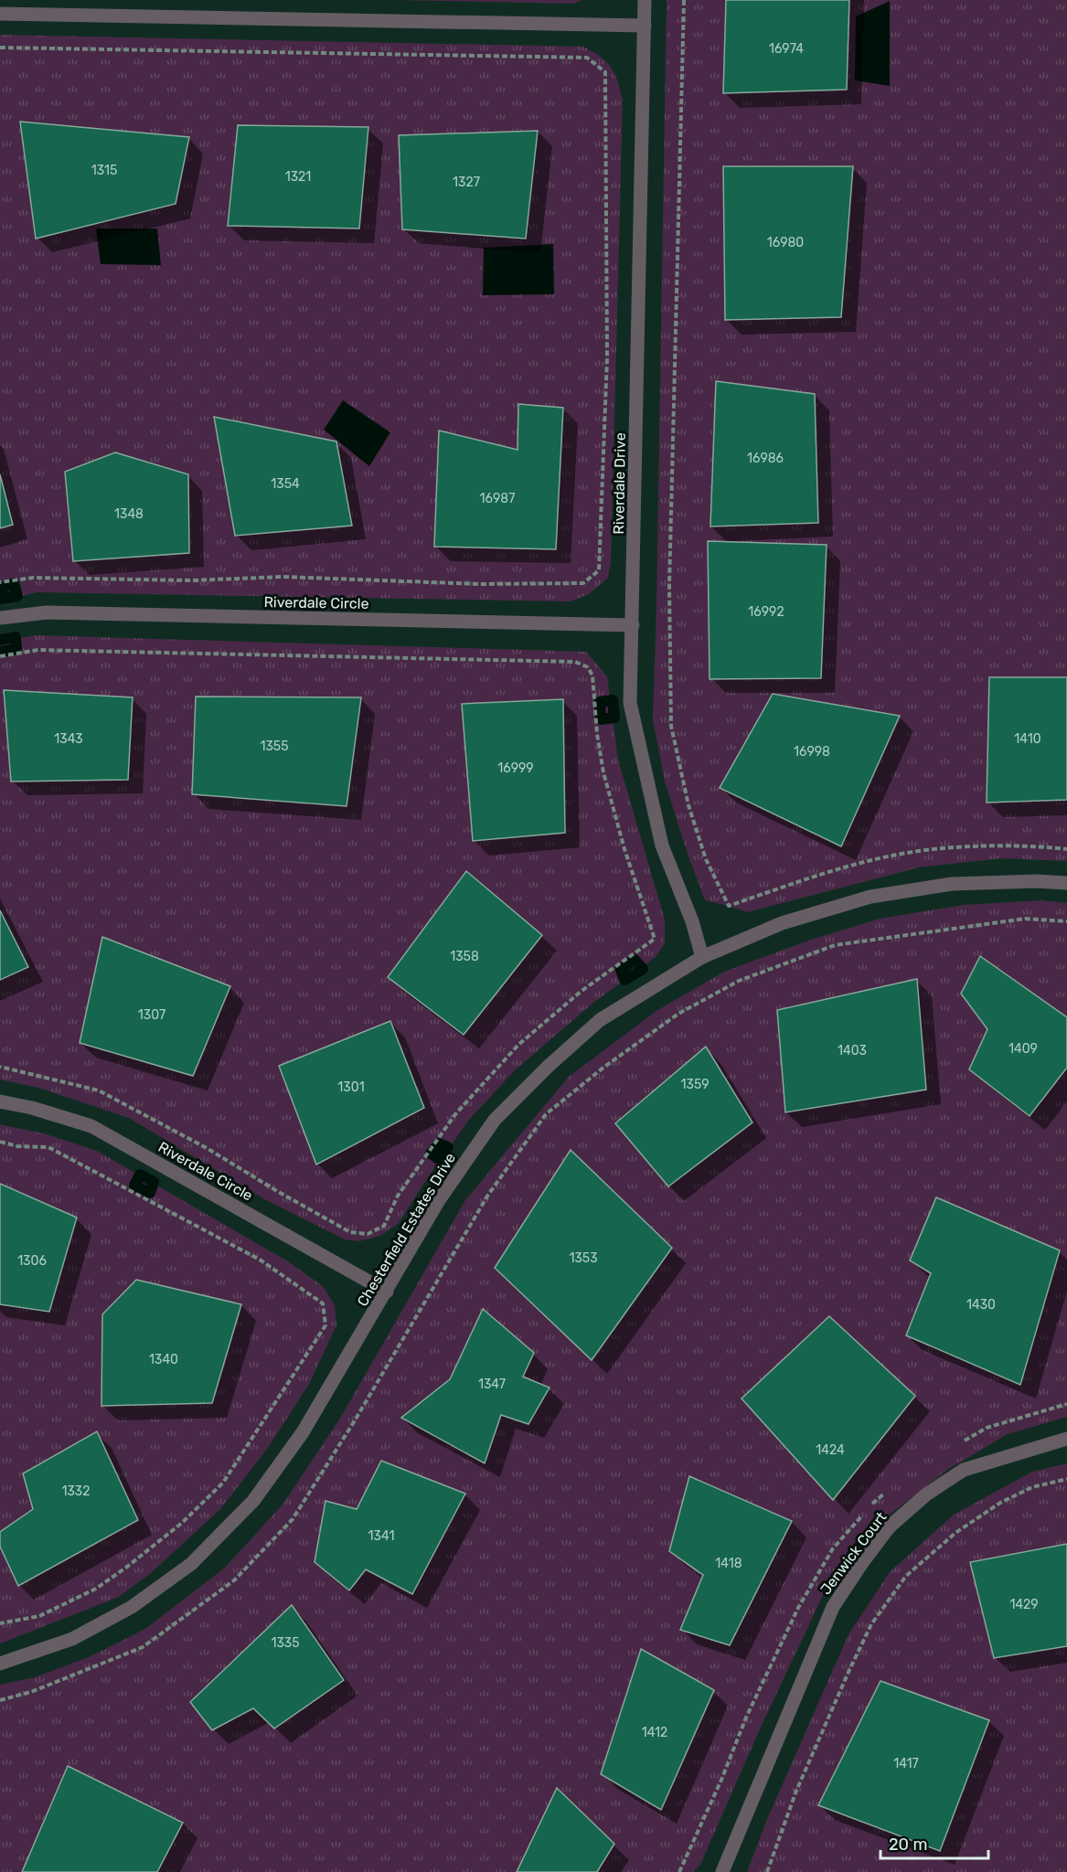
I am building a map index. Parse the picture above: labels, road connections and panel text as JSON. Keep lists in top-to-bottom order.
{
  "streets": {
    "street": [
      "Riverdale Drive",
      "Riverdale Circle",
      "Chesterfield Estates Drive",
      "Jenwick Court"
    ]
  },
  "crossings": [
    ["Riverdale Drive", "Riverdale Circle"],
    ["Riverdale Drive", "Chesterfield Estates Drive"],
    ["Riverdale Circle", "Chesterfield Estates Drive"]
  ],
  "house_numbers": [
    "16974",
    "1315",
    "1321",
    "1327",
    "16980",
    "16986",
    "1354",
    "16987",
    "1348",
    "16992",
    "1343",
    "1410",
    "1355",
    "16998",
    "16999",
    "1358",
    "1307",
    "1409",
    "1403",
    "1359",
    "1301",
    "1353",
    "1306",
    "1430",
    "1340",
    "1347",
    "1424",
    "1332",
    "1341",
    "1418",
    "1429",
    "1335",
    "1412",
    "1417"
  ],
  "scale_bar": "20 m"
}
